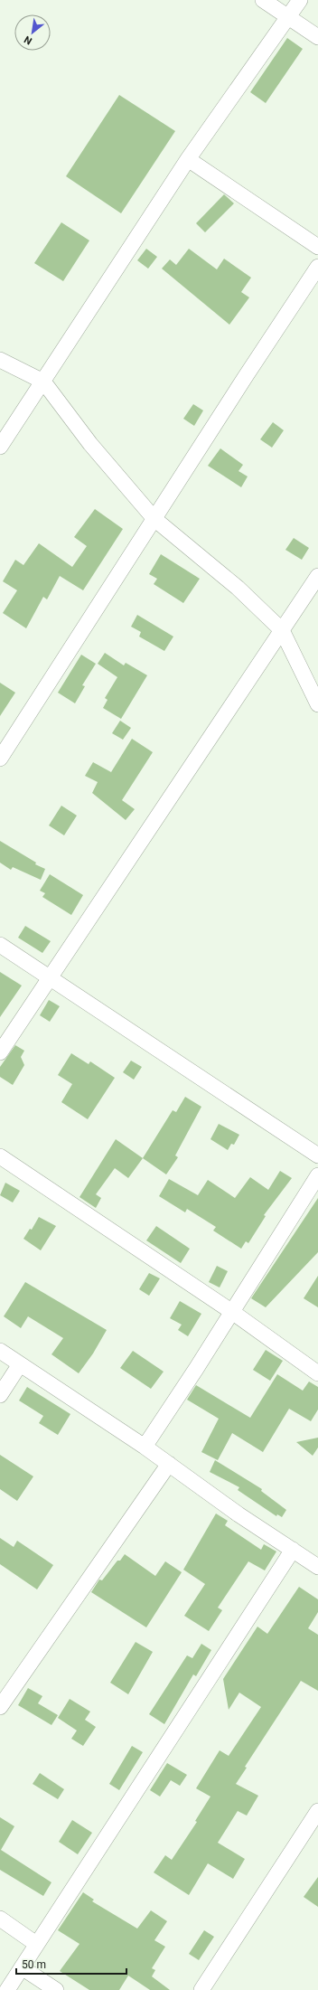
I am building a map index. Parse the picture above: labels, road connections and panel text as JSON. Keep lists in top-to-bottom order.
{
  "scale_bar": "50 m",
  "north": "bottom left"
}
